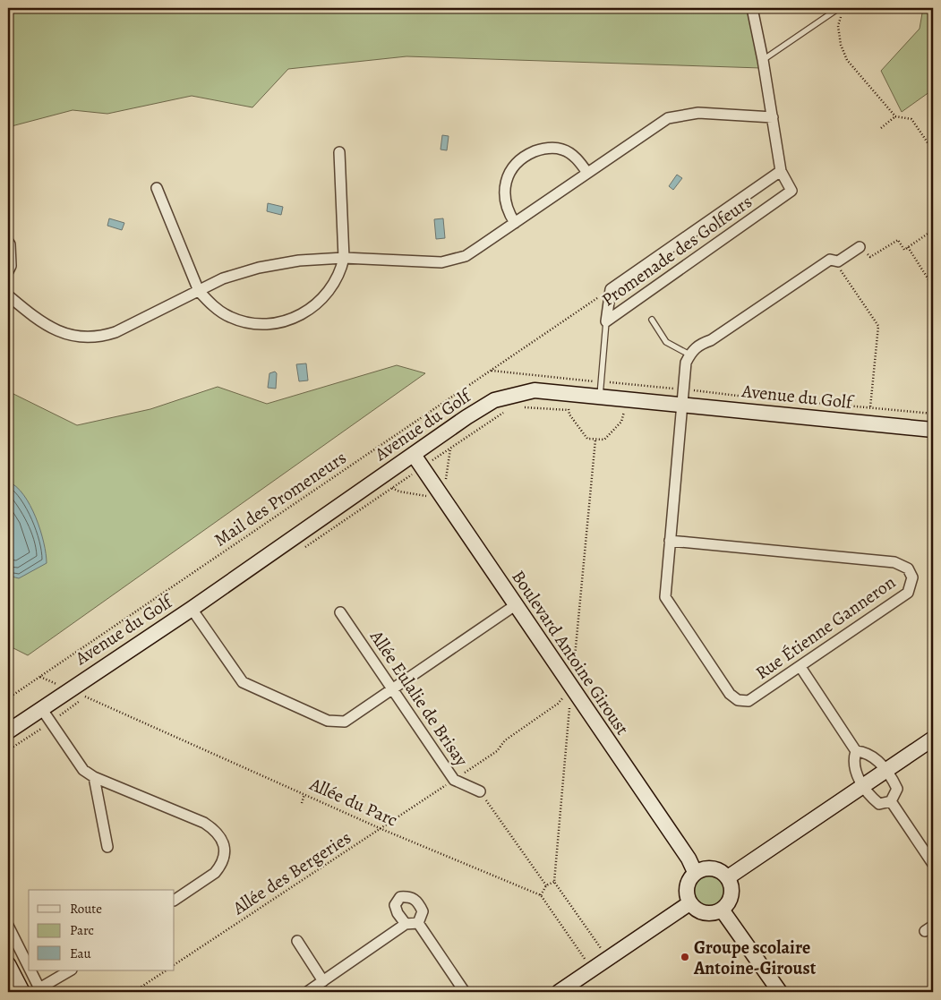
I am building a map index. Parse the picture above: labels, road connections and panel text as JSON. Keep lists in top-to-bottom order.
{
  "streets": {
    "street": [
      "Promenade des Golfeurs",
      "Avenue du Golf",
      "Rue Étienne Ganneron",
      "Boulevard Antoine Giroust",
      "Allée Eulalie de Brisay"
    ],
    "path": ["Mail des Promeneurs", "Allée du Parc", "Allée des Bergeries"]
  },
  "crossings": [
    ["Promenade des Golfeurs", "Mail des Promeneurs"],
    ["Avenue du Golf", "Rue Étienne Ganneron"],
    ["Avenue du Golf", "Boulevard Antoine Giroust"],
    ["Boulevard Antoine Giroust", "Allée des Bergeries"],
    ["Allée Eulalie de Brisay", "Allée des Bergeries"],
    ["Allée du Parc", "Allée des Bergeries"]
  ],
  "places": ["Groupe scolaire Antoine-Giroust"],
  "legend": ["Route", "Parc", "Eau"]
}
